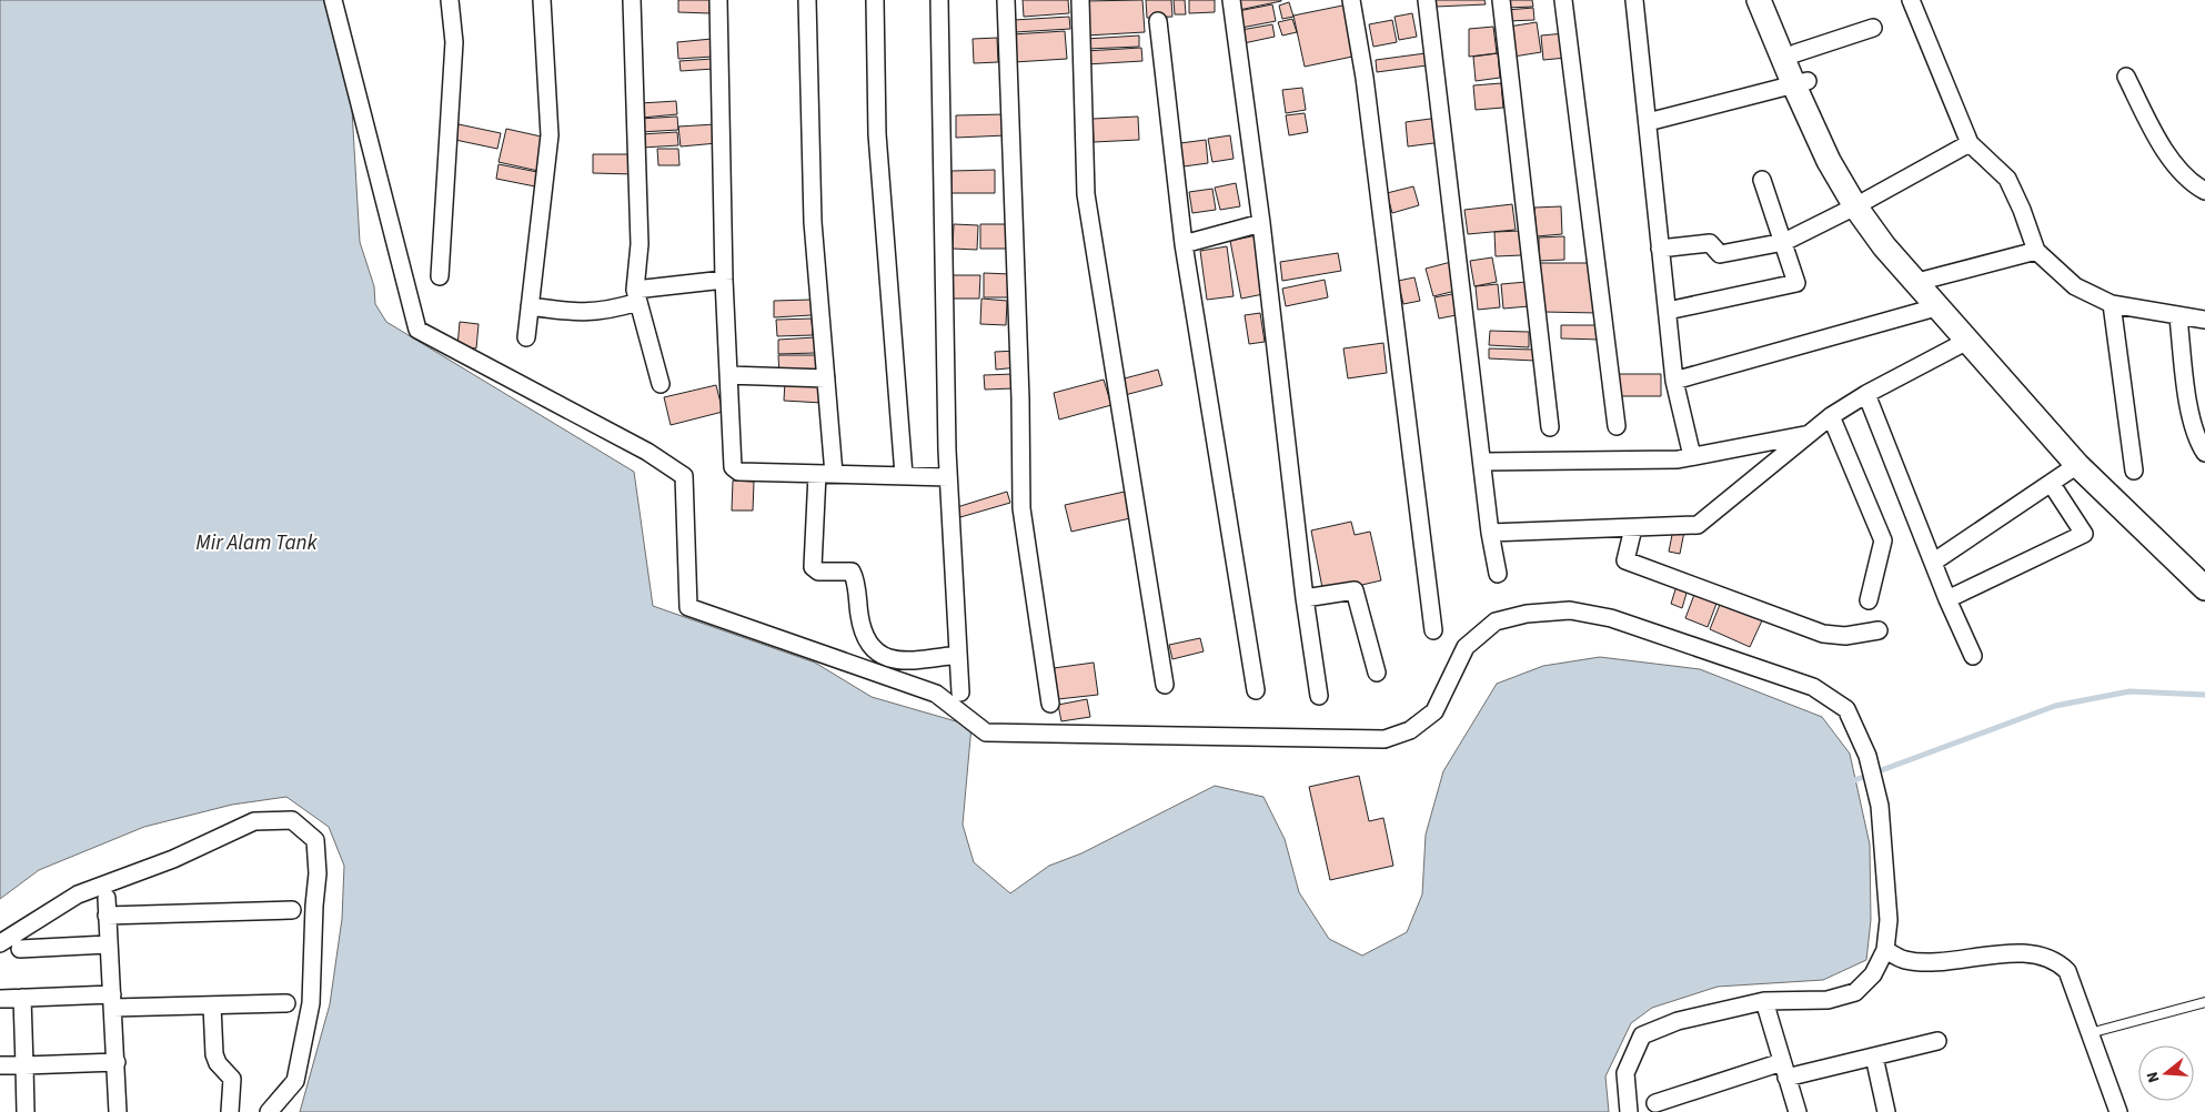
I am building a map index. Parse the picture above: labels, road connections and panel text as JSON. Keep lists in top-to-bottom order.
{
  "water": ["Mir Alam Tank"],
  "north": "left"
}
